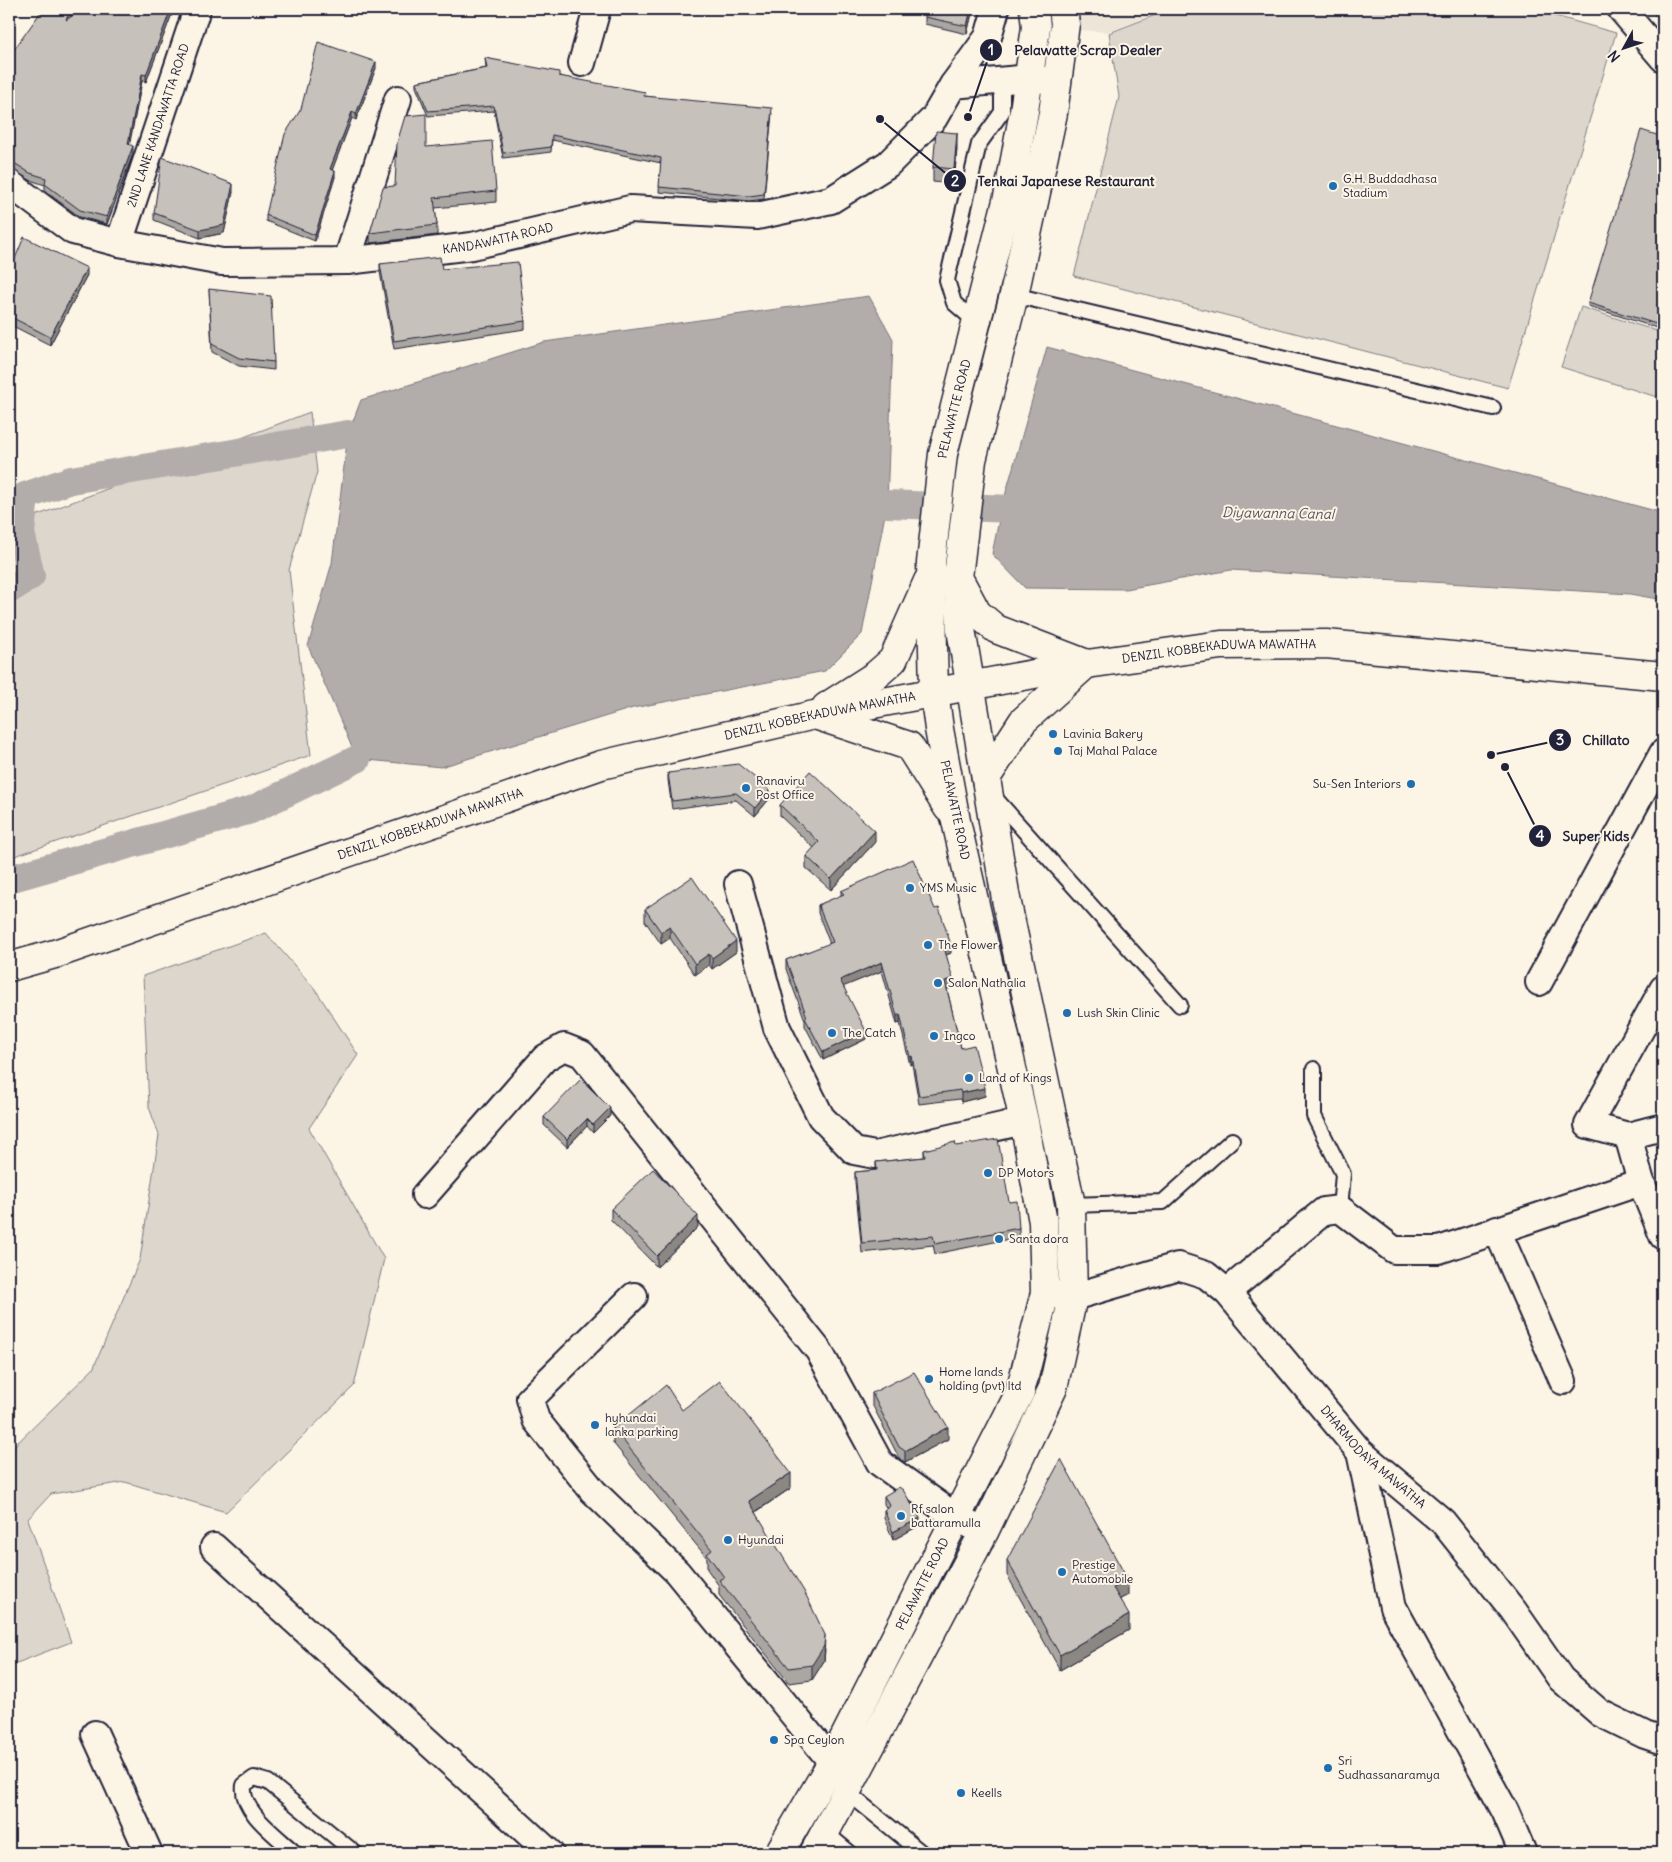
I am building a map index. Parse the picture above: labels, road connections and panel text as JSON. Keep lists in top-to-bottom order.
{
  "streets": {
    "main road": ["PELAWATTE ROAD", "DENZIL KOBBEKADUWA MAWATHA"],
    "street": ["2ND LANE KANDAWATTA ROAD", "KANDAWATTA ROAD", "DHARMODAYA MAWATHA"]
  },
  "crossings": [
    ["2ND LANE KANDAWATTA ROAD", "KANDAWATTA ROAD"],
    ["PELAWATTE ROAD", "DENZIL KOBBEKADUWA MAWATHA"],
    ["PELAWATTE ROAD", "DHARMODAYA MAWATHA"]
  ],
  "water": ["Diyawanna Canal"],
  "places": [
    "Pelawatte Scrap Dealer",
    "Tenkai Japanese Restaurant",
    "G.H. Buddadhasa Stadium",
    "Lavinia Bakery",
    "Taj Mahal Palace",
    "Chillato",
    "Super Kids",
    "Su-Sen Interiors",
    "Ranaviru Post Office",
    "YMS Music",
    "The Flower",
    "Salon Nathalia",
    "Lush Skin Clinic",
    "The Catch",
    "Ingco",
    "Land of Kings",
    "DP Motors",
    "Santa dora",
    "Home lands holding (pvt) ltd",
    "hyhundai lanka parking",
    "Rf salon battaramulla",
    "Hyundai",
    "Prestige Automobile",
    "Spa Ceylon",
    "Sri Sudhassanaramya",
    "Keells"
  ],
  "north": "bottom left"
}
